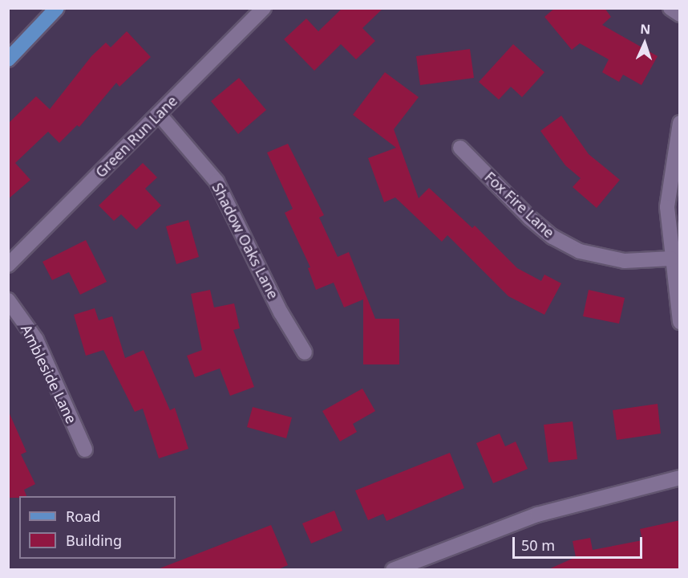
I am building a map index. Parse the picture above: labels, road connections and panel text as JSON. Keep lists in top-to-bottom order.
{
  "streets": {
    "street": [
      "Green Run Lane",
      "Fox Fire Lane",
      "Shadow Oaks Lane",
      "Ambleside Lane"
    ]
  },
  "crossings": [
    ["Green Run Lane", "Shadow Oaks Lane"]
  ],
  "legend": ["Road", "Building"],
  "scale_bar": "50 m",
  "north": "top"
}
